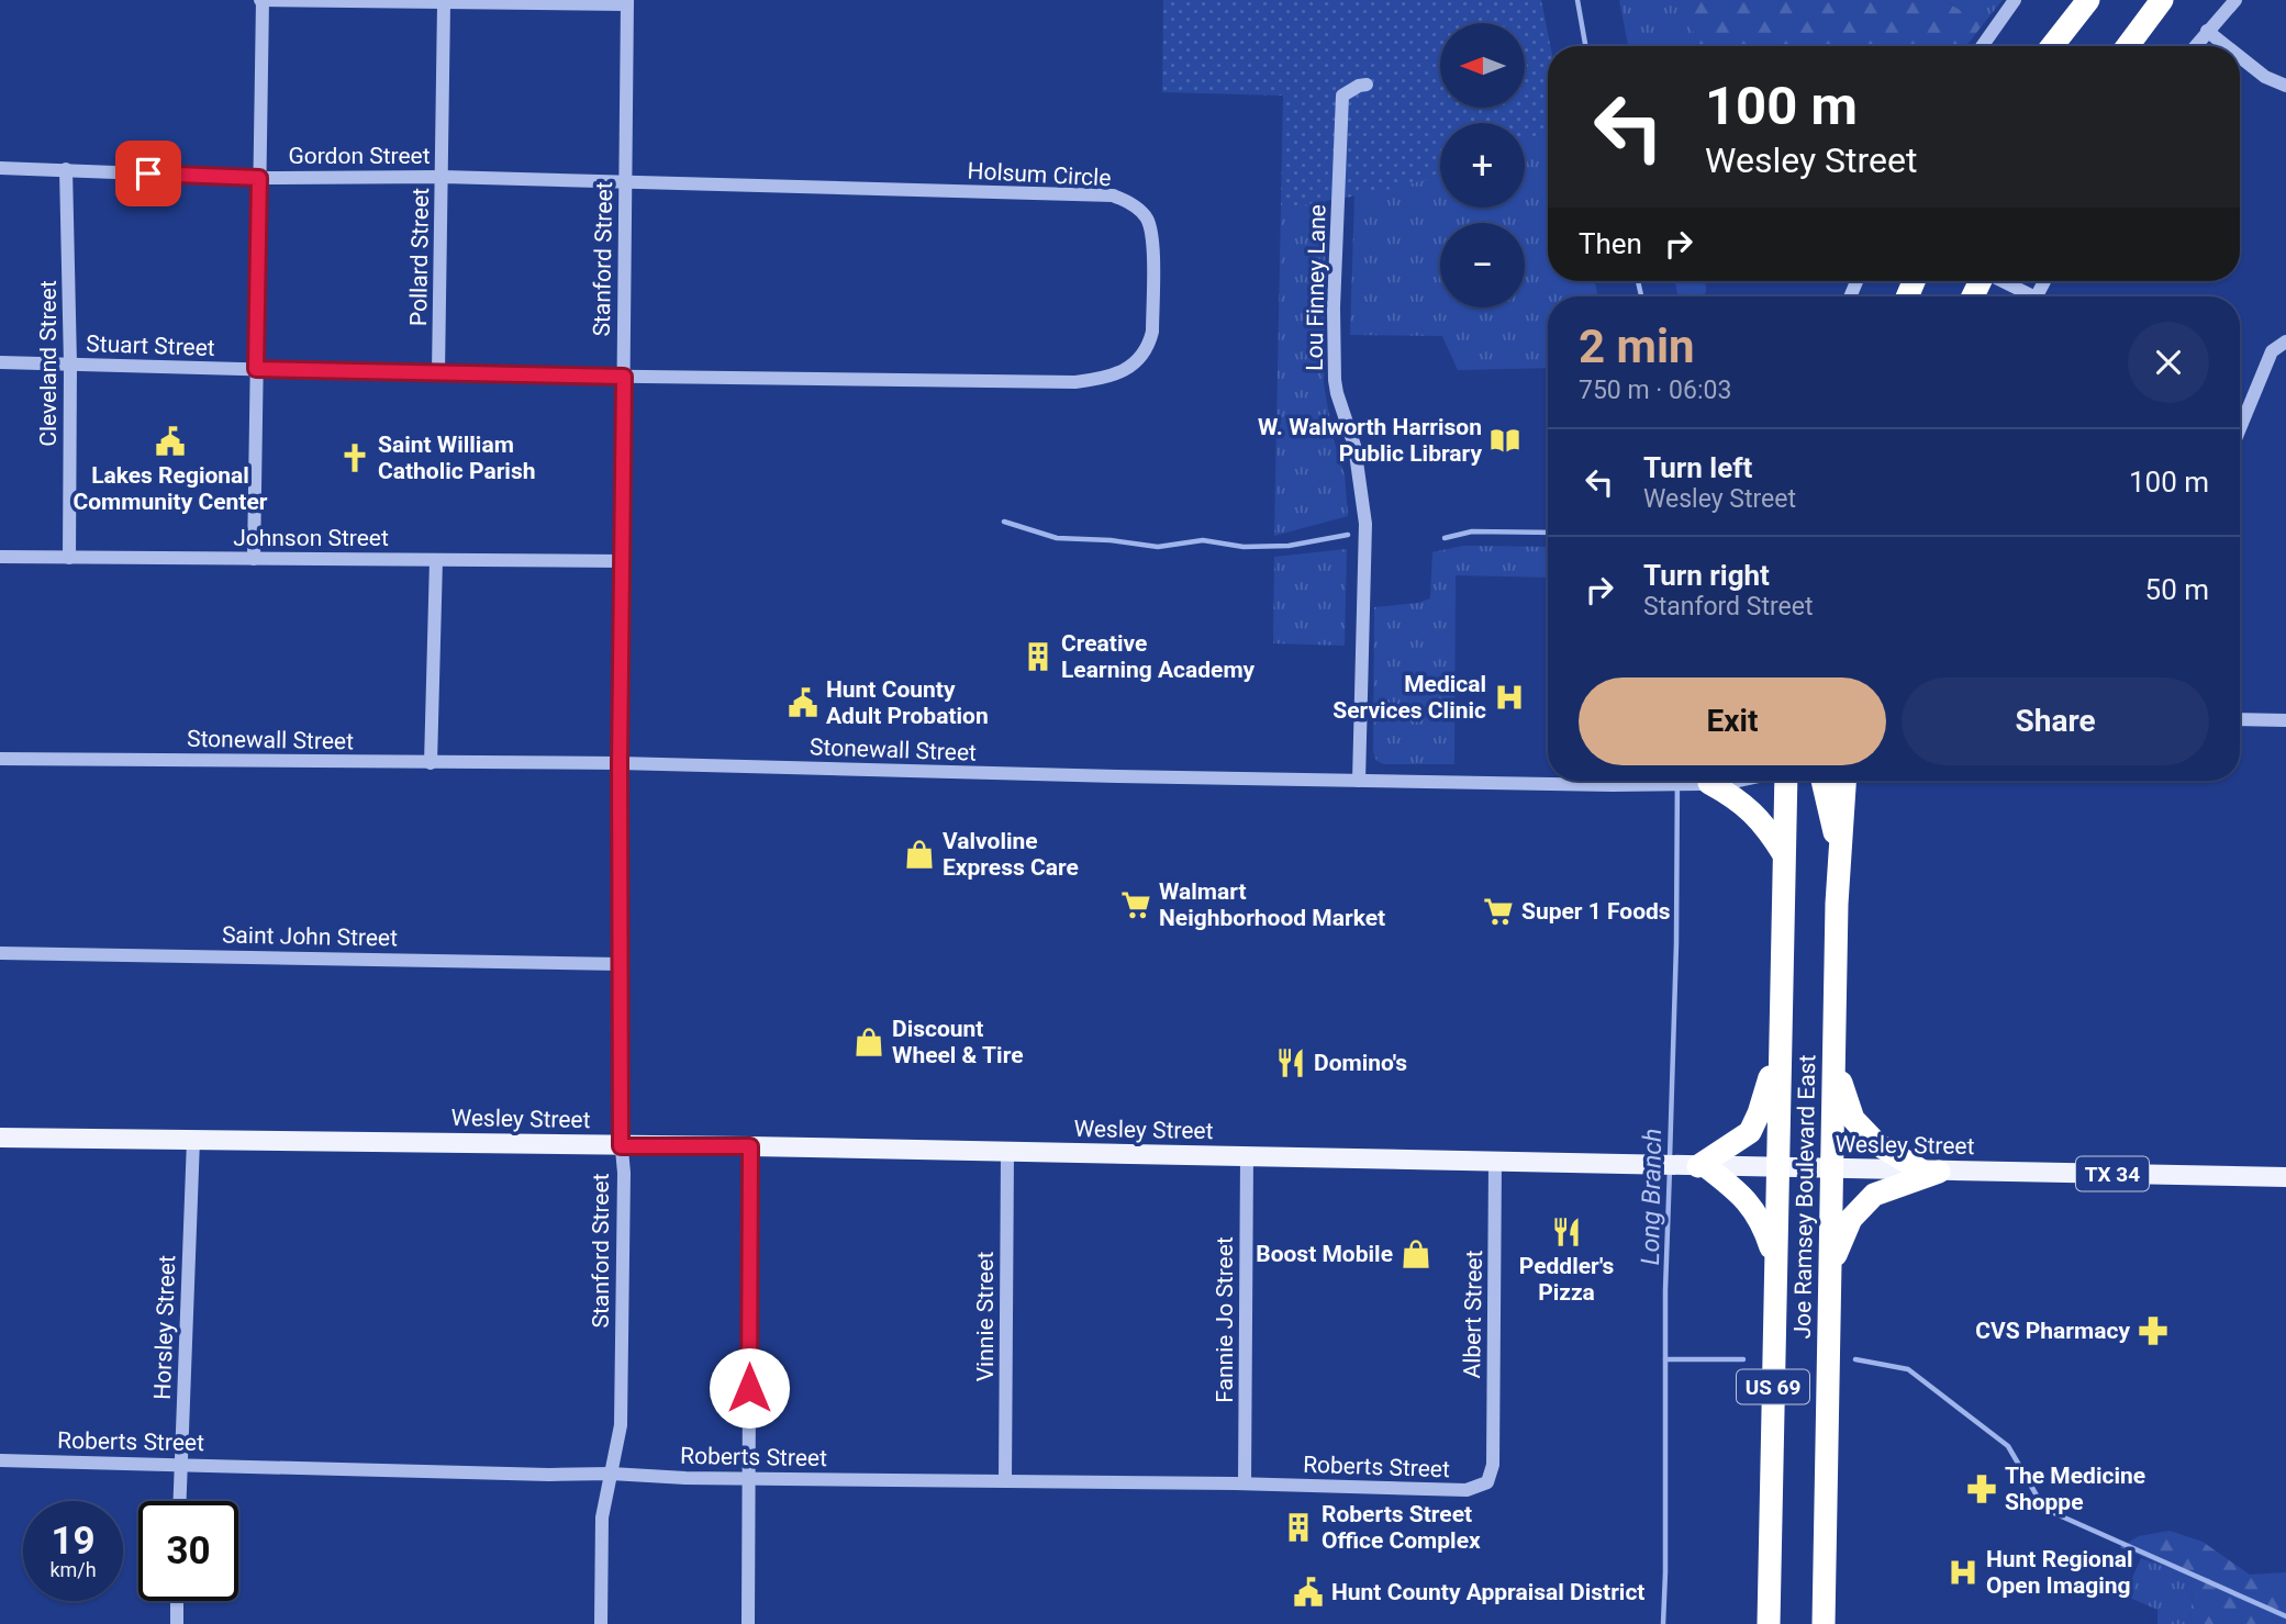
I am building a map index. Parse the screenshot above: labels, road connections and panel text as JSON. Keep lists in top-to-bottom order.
{
  "streets": {
    "highway": ["Joe Ramsey Boulevard East", "US 69"],
    "main road": ["Wesley Street", "TX 34"],
    "street": [
      "Gordon Street",
      "Holsum Circle",
      "Pollard Street",
      "Stanford Street",
      "Lou Finney Lane",
      "Stuart Street",
      "Cleveland Street",
      "Johnson Street",
      "Stonewall Street",
      "Saint John Street",
      "Albert Street",
      "Vinnie Street",
      "Fannie Jo Street",
      "Horsley Street",
      "Roberts Street"
    ]
  },
  "crossings": [
    ["Gordon Street", "Holsum Circle"],
    ["Gordon Street", "Pollard Street"],
    ["Gordon Street", "Stanford Street"],
    ["Gordon Street", "Cleveland Street"],
    ["Holsum Circle", "Stanford Street"],
    ["Holsum Circle", "Stuart Street"],
    ["Pollard Street", "Stuart Street"],
    ["Stanford Street", "Stuart Street"],
    ["Stanford Street", "Johnson Street"],
    ["Stanford Street", "Stonewall Street"],
    ["Stanford Street", "Saint John Street"],
    ["Stanford Street", "Wesley Street"],
    ["Stanford Street", "Roberts Street"],
    ["Lou Finney Lane", "Stonewall Street"],
    ["Stuart Street", "Cleveland Street"],
    ["Cleveland Street", "Johnson Street"],
    ["Wesley Street", "Joe Ramsey Boulevard East"],
    ["Wesley Street", "Albert Street"],
    ["Wesley Street", "Vinnie Street"],
    ["Wesley Street", "Fannie Jo Street"],
    ["Wesley Street", "Horsley Street"],
    ["Albert Street", "Roberts Street"],
    ["Vinnie Street", "Roberts Street"],
    ["Fannie Jo Street", "Roberts Street"],
    ["Horsley Street", "Roberts Street"]
  ],
  "water": ["Long Branch"],
  "places": {
    "library": ["W. Walworth Harrison Public Library"],
    "public building": ["Lakes Regional Community Center", "Hunt County Adult Probation", "Hunt County Appraisal District"],
    "church": ["Saint William Catholic Parish"],
    "building": ["Creative Learning Academy", "Roberts Street Office Complex"],
    "hospital": ["Medical Services Clinic", "Hunt Regional Open Imaging"],
    "shop": ["Valvoline Express Care", "Discount Wheel & Tire", "Boost Mobile"],
    "supermarket": ["Walmart Neighborhood Market", "Super 1 Foods"],
    "restaurant": ["Domino's", "Peddler's Pizza"],
    "pharmacy": ["CVS Pharmacy", "The Medicine Shoppe"]
  },
  "north": "left",
  "page": {
    "map_buttons": ["+", "−"],
    "turn": ["100 m", "Wesley Street"],
    "then": "Then",
    "heading": ["2 min", "750 m · 06:03"],
    "list": [
      {
        "name": "Turn left",
        "note": "Wesley Street",
        "value": "100 m"
      },
      {
        "name": "Turn right",
        "note": "Stanford Street",
        "value": "50 m"
      }
    ],
    "buttons": ["Exit", "Share"],
    "speed": "19 km/h",
    "limit": "30"
  }
}
